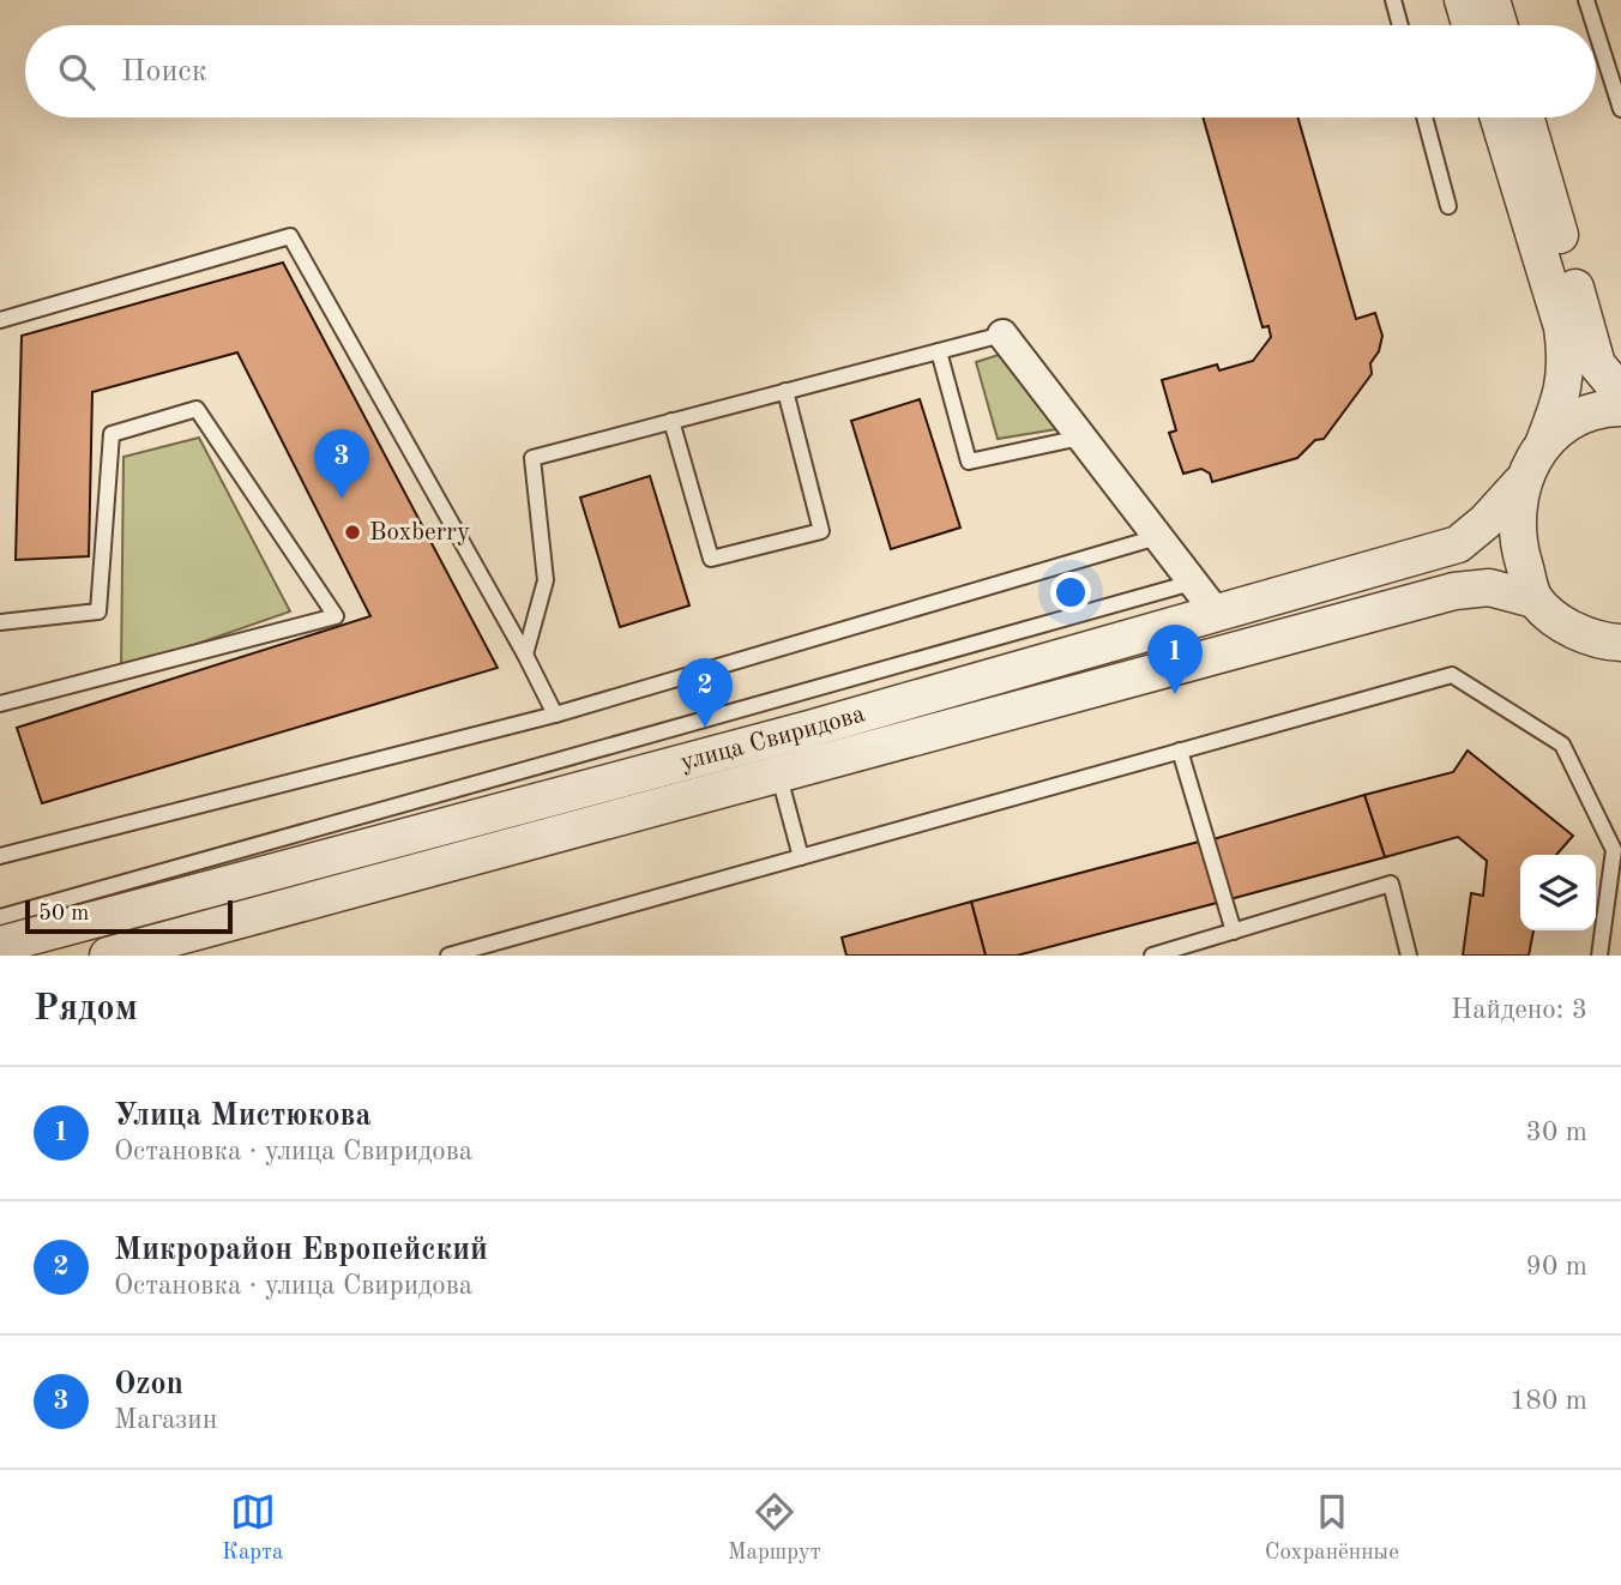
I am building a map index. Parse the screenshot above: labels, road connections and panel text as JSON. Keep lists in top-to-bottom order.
{
  "streets": {
    "street": ["улица Свиридова"]
  },
  "places": ["Boxberry"],
  "scale_bar": "50 m",
  "page": {
    "search": "Поиск",
    "pins": ["3", "1", "2"],
    "scale": "50 m",
    "heading": ["Рядом", "Найдено: 3"],
    "list": [
      {
        "mark": "1",
        "name": "Улица Мистюкова",
        "note": "Остановка · улица Свиридова",
        "value": "30 m"
      },
      {
        "mark": "2",
        "name": "Микрорайон Европейский",
        "note": "Остановка · улица Свиридова",
        "value": "90 m"
      },
      {
        "mark": "3",
        "name": "Ozon",
        "note": "Магазин",
        "value": "180 m"
      }
    ],
    "nav": ["Карта", "Маршрут", "Сохранённые"]
  }
}
